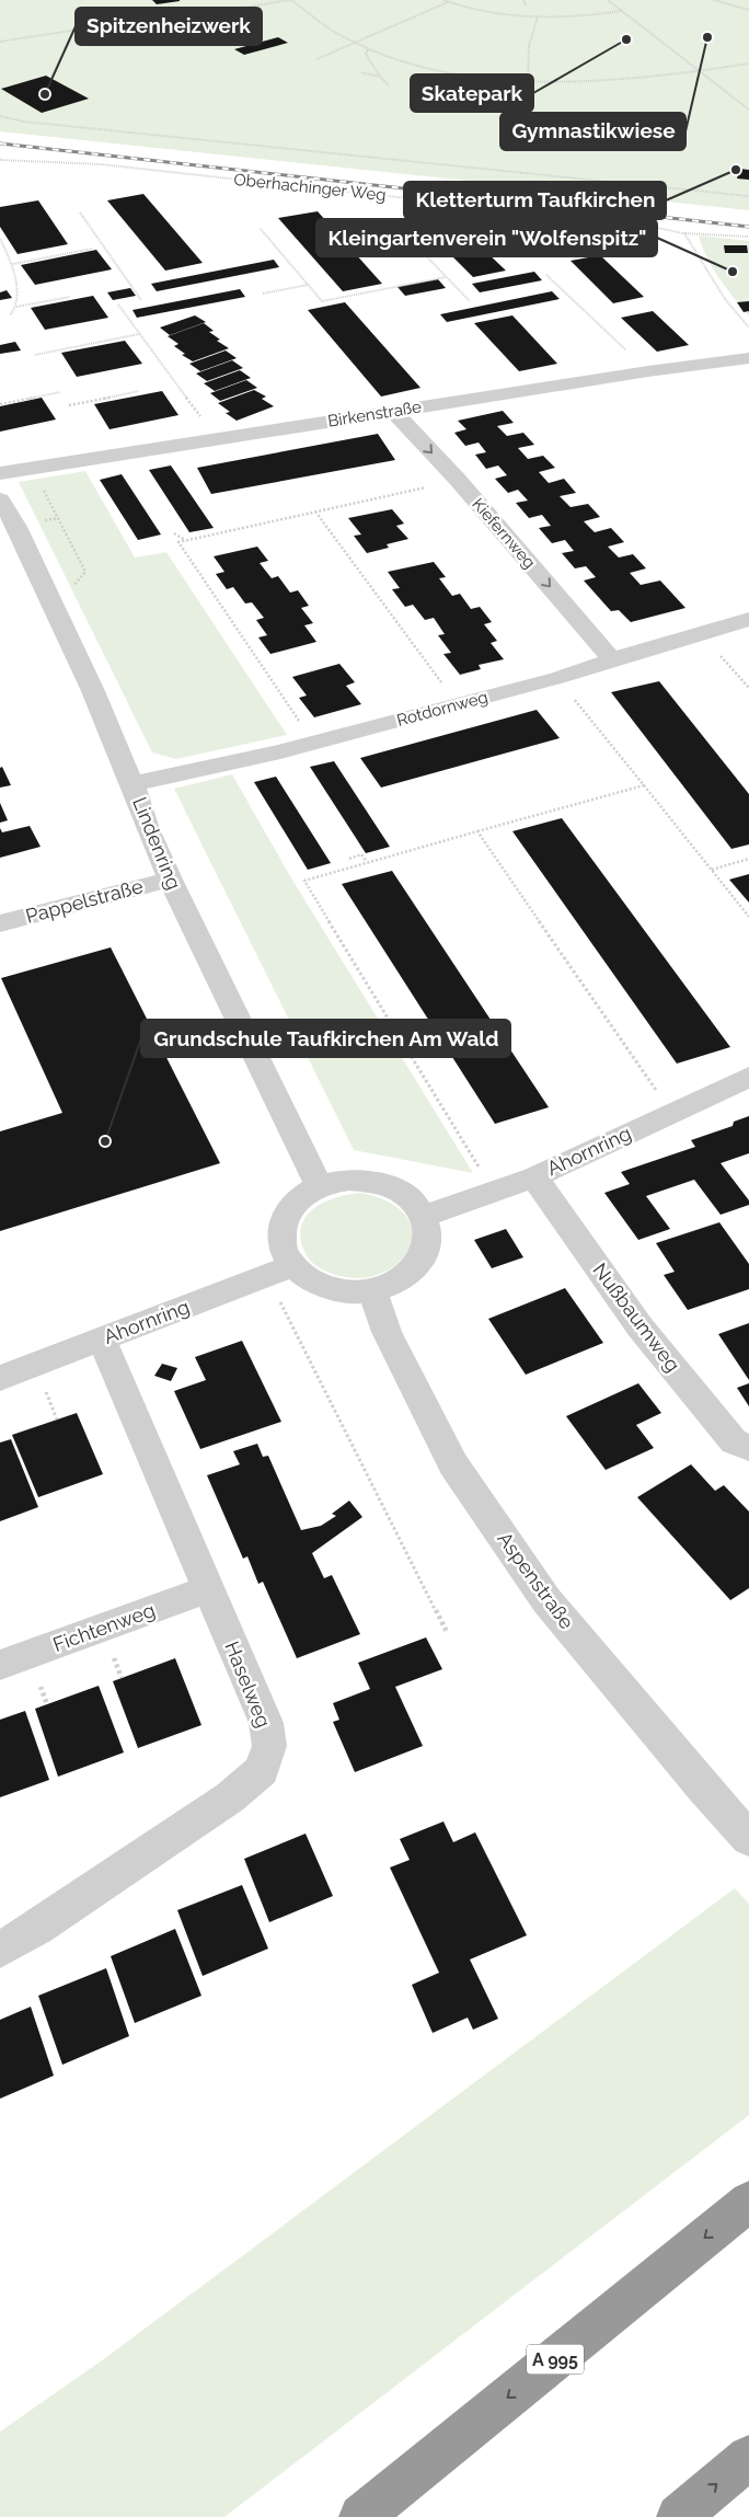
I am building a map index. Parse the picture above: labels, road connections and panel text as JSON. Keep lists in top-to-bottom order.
{
  "streets": {
    "highway": ["A 995"],
    "street": [
      "Birkenstraße",
      "Kiefernweg",
      "Rotdornweg",
      "Lindenring",
      "Pappelstraße",
      "Ahornring",
      "Nußbaumweg",
      "Aspenstraße",
      "Fichtenweg",
      "Haselweg"
    ],
    "path": ["Oberhachinger Weg"]
  },
  "crossings": [
    ["Birkenstraße", "Kiefernweg"],
    ["Kiefernweg", "Rotdornweg"],
    ["Rotdornweg", "Lindenring"],
    ["Lindenring", "Pappelstraße"],
    ["Lindenring", "Ahornring"],
    ["Lindenring", "Aspenstraße"],
    ["Ahornring", "Nußbaumweg"],
    ["Ahornring", "Aspenstraße"],
    ["Ahornring", "Haselweg"],
    ["Fichtenweg", "Haselweg"]
  ],
  "one_way": ["Kiefernweg"],
  "places": [
    "Gymnastikwiese",
    "Skatepark",
    "Spitzenheizwerk",
    "Kletterturm Taufkirchen",
    "Kleingartenverein \"Wolfenspitz\"",
    "Grundschule Taufkirchen Am Wald"
  ]
}
